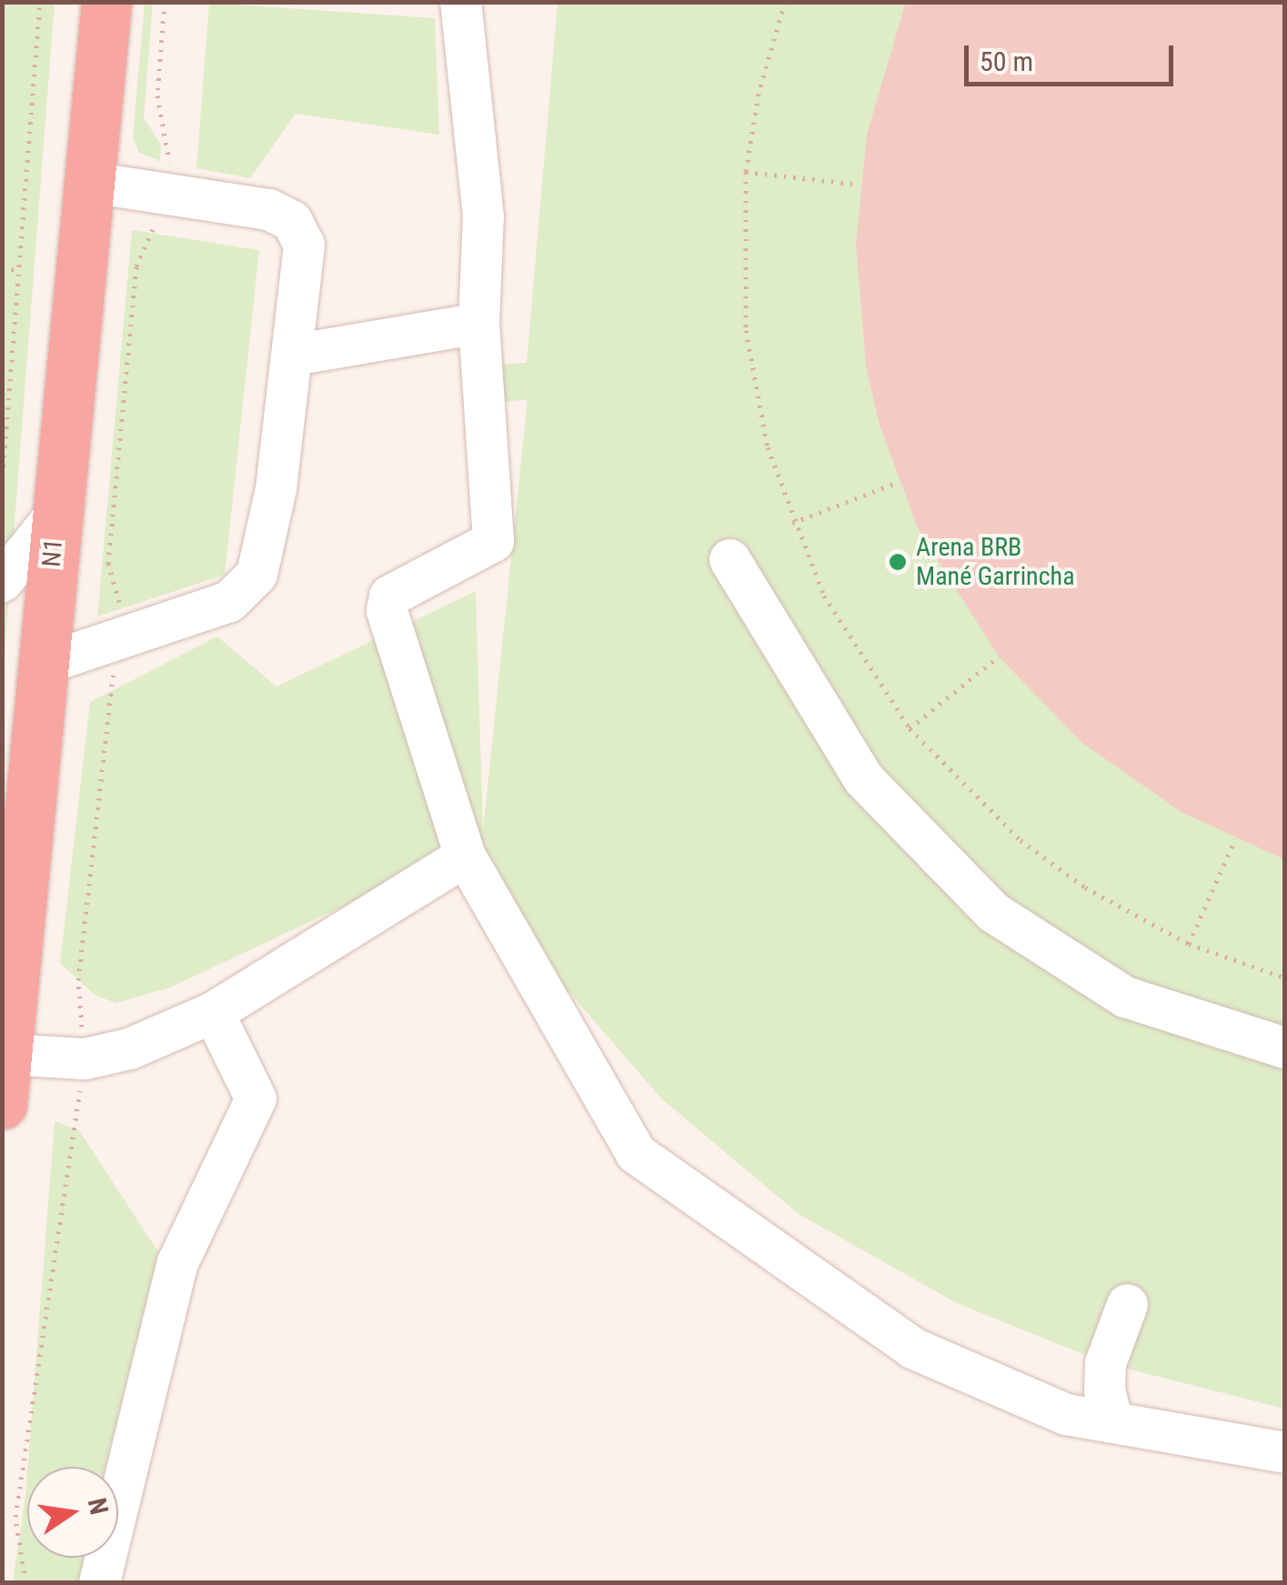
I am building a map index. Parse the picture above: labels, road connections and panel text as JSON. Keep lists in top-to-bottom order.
{
  "streets": {
    "highway": ["N1"]
  },
  "places": ["Arena BRB Mané Garrincha"],
  "scale_bar": "50 m",
  "north": "right"
}
